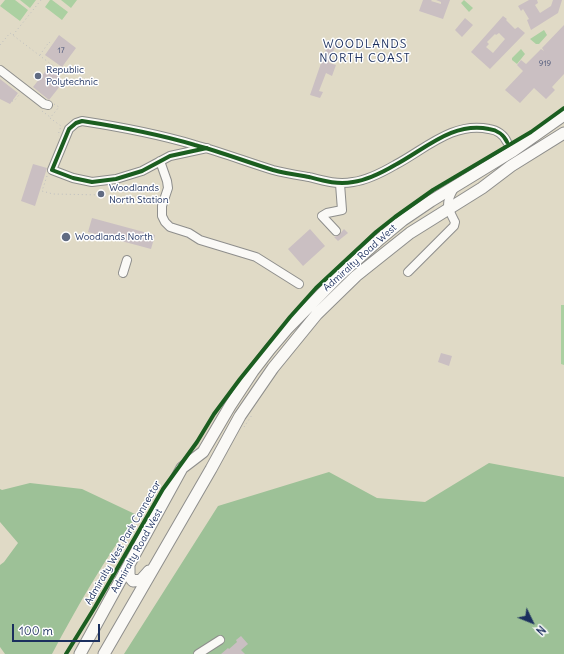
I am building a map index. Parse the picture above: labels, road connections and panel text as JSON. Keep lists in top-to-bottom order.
{
  "streets": {
    "main road": ["Admiralty Road West"],
    "cycle path": ["Admiralty West Park Connector"]
  },
  "districts": ["WOODLANDS NORTH COAST"],
  "places": ["Republic Polytechnic", "Woodlands North Station", "Woodlands North"],
  "house_numbers": ["17", "919"],
  "scale_bar": "100 m",
  "north": "bottom right"
}
